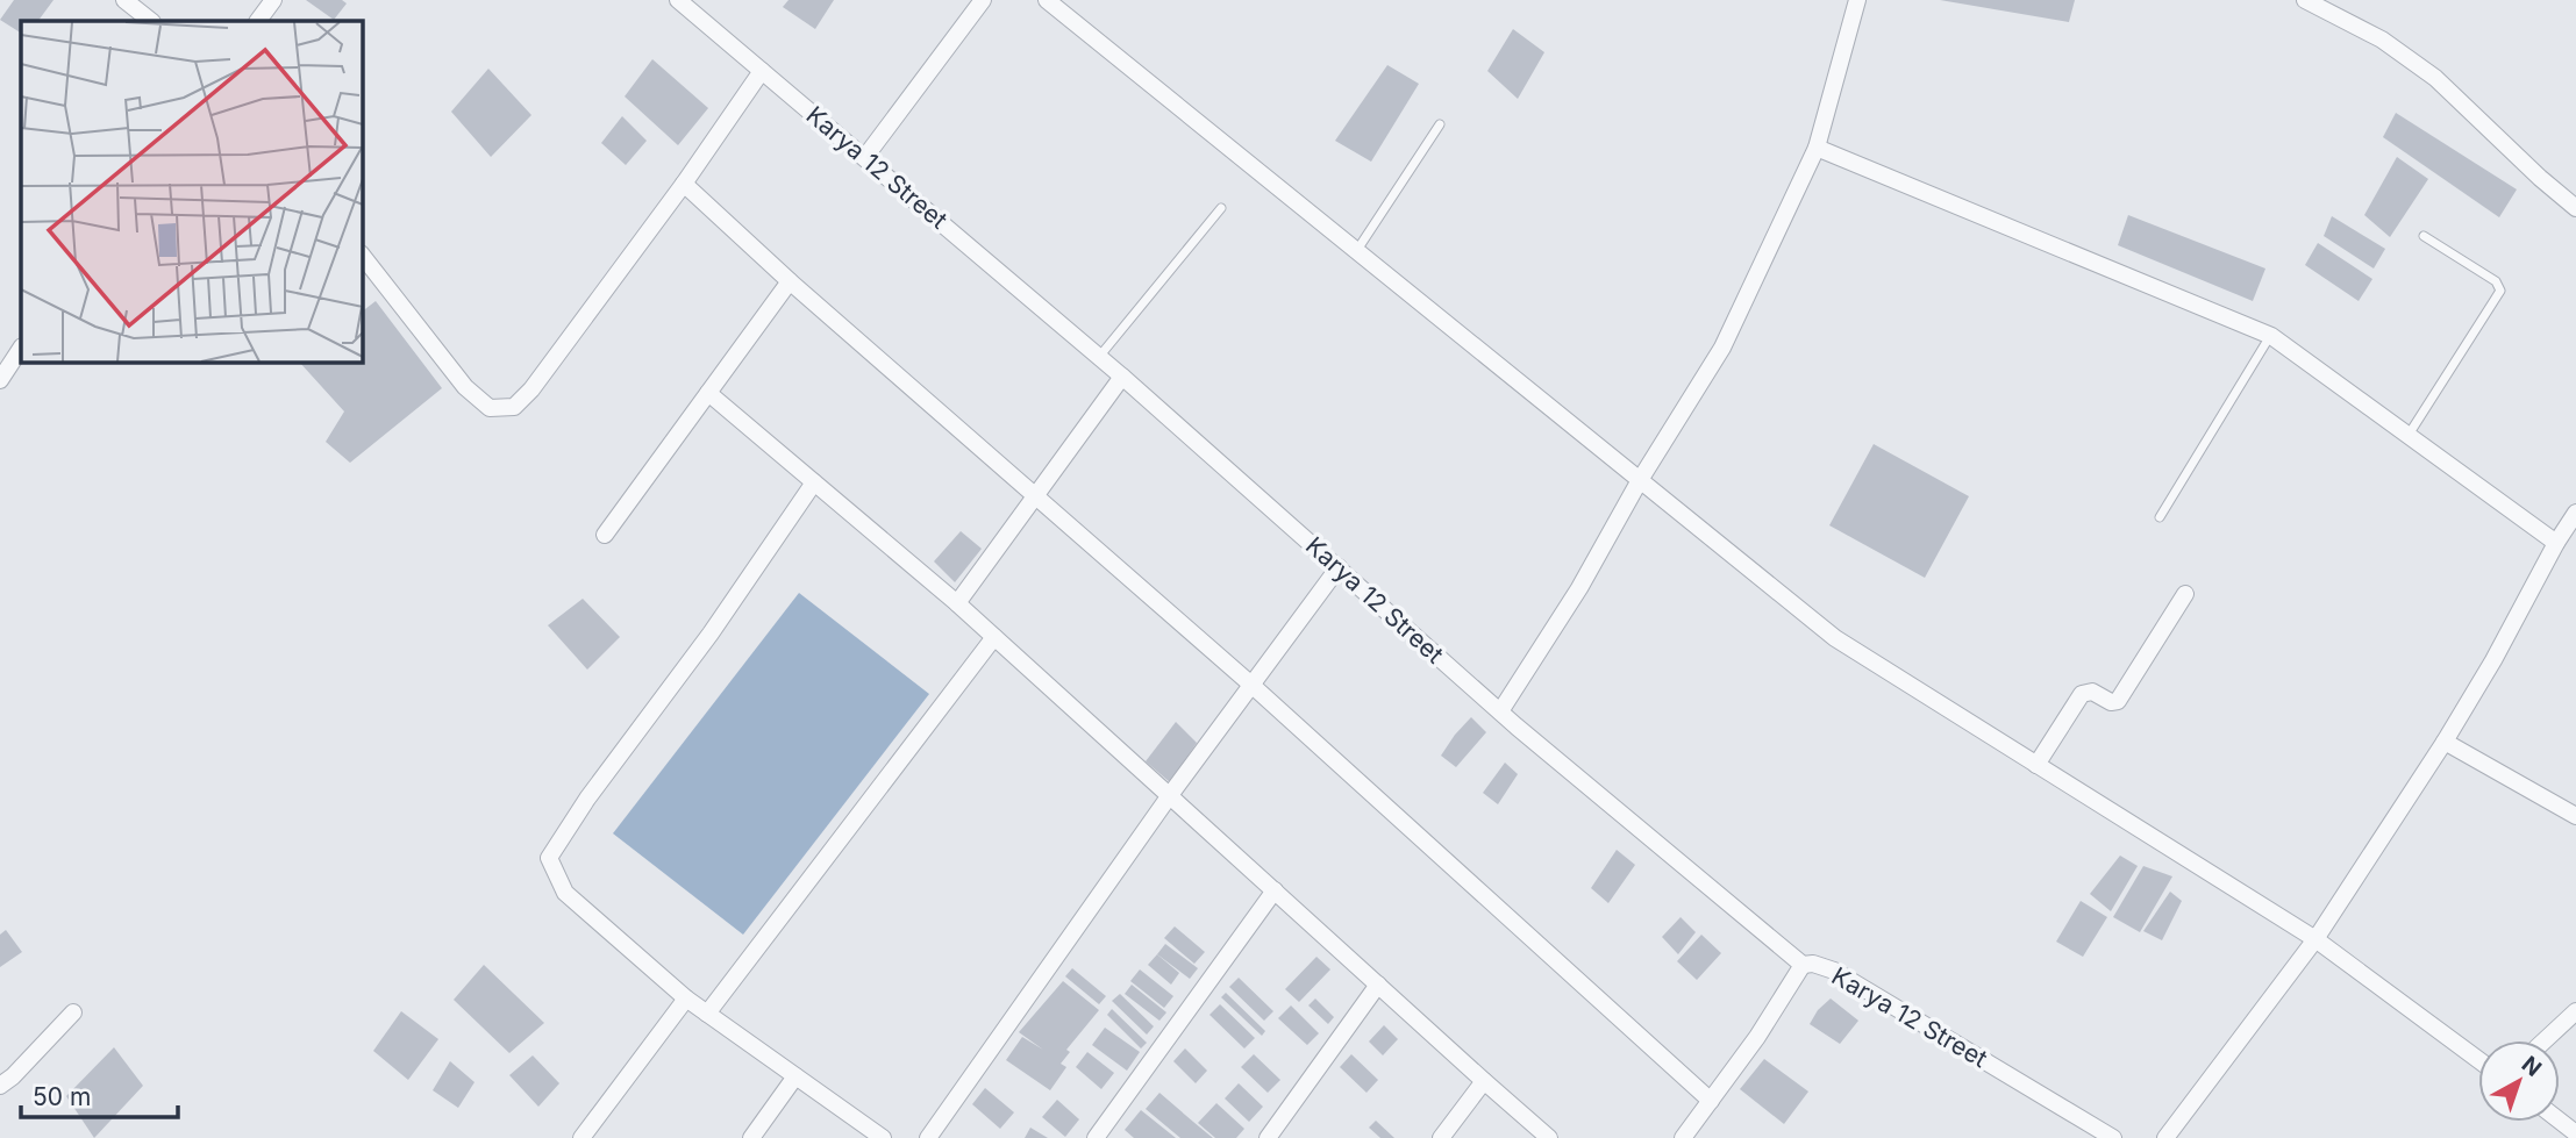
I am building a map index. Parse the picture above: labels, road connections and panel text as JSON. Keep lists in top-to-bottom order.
{
  "streets": {
    "street": ["Karya 12 Street"]
  },
  "scale_bar": "50 m",
  "north": "top right"
}
